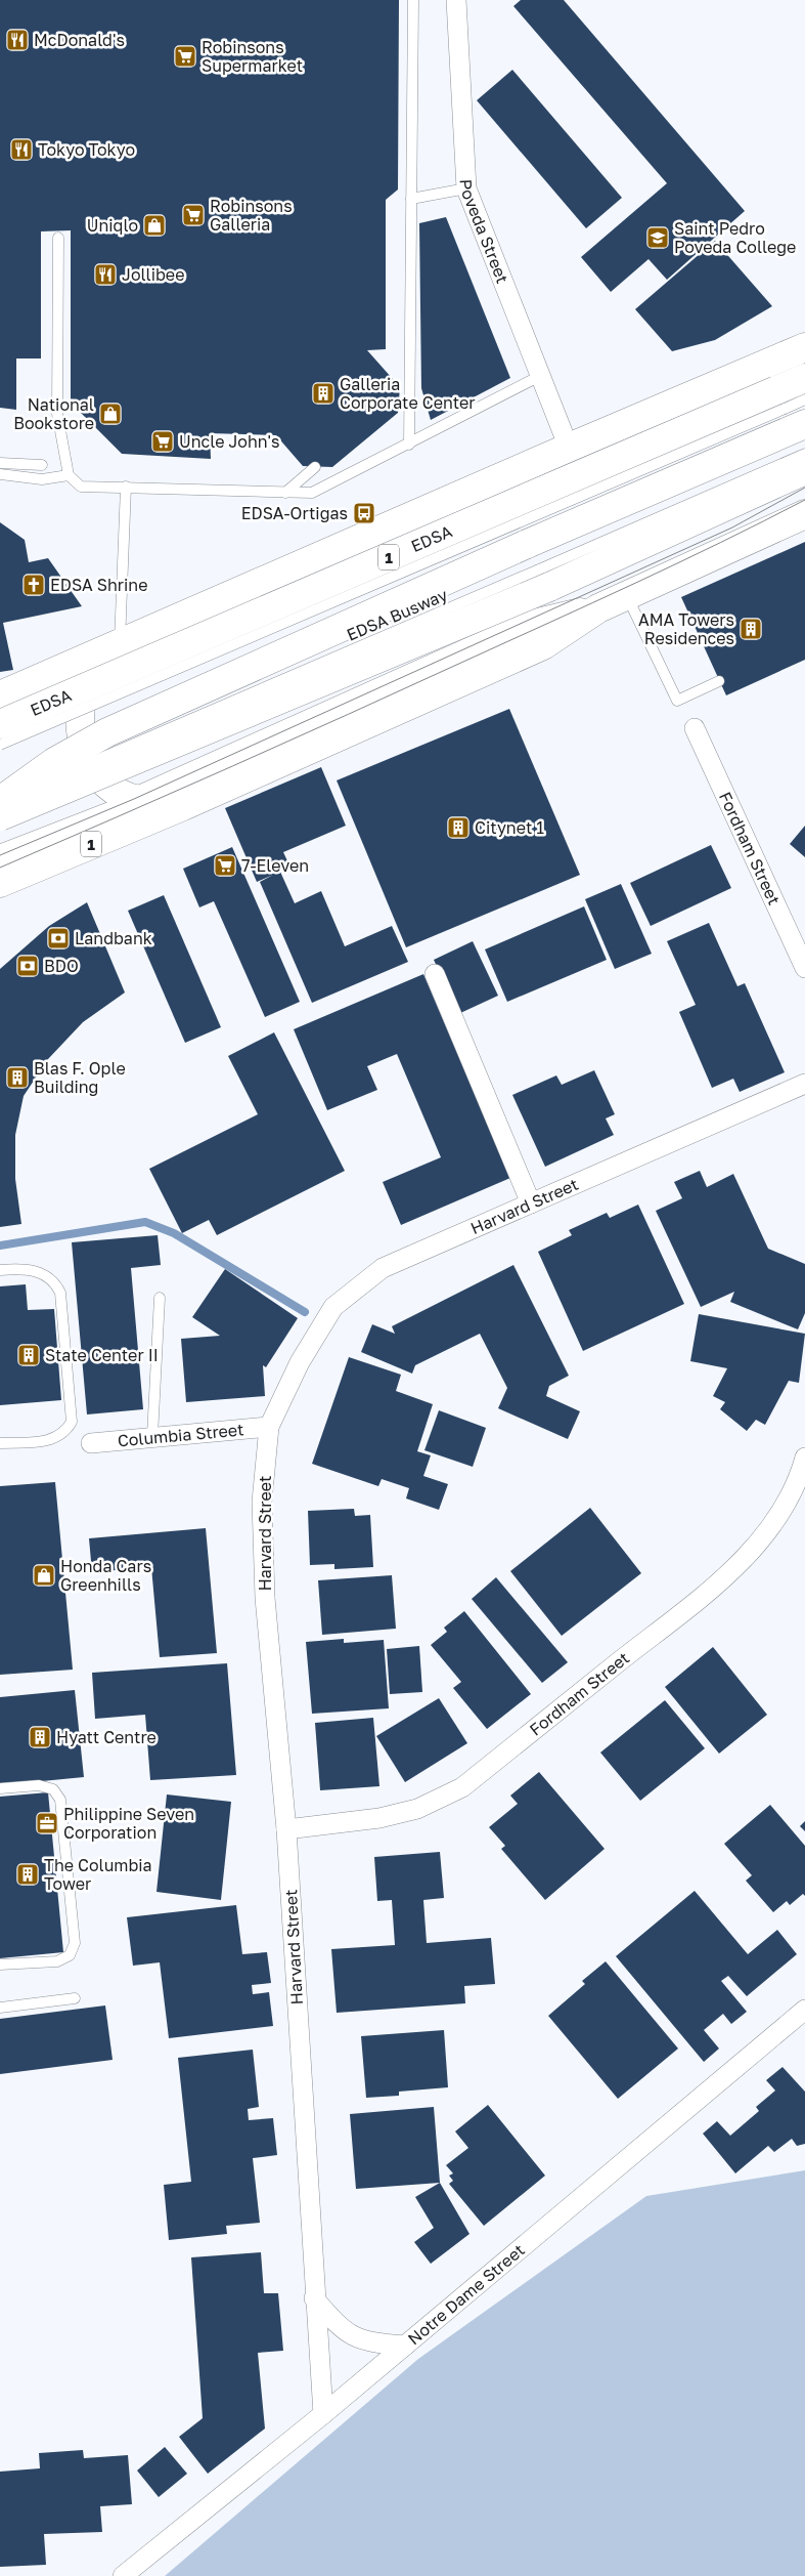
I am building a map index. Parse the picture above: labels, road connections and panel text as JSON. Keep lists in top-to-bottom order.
{
  "streets": {
    "highway": ["EDSA", "1"],
    "street": [
      "Poveda Street",
      "Fordham Street",
      "Harvard Street",
      "Columbia Street",
      "Notre Dame Street"
    ],
    "lane": ["EDSA Busway"]
  },
  "crossings": [
    ["Poveda Street", "1"],
    ["Fordham Street", "Harvard Street"],
    ["Harvard Street", "Columbia Street"],
    ["Harvard Street", "Notre Dame Street"]
  ],
  "places": {
    "restaurant": ["McDonald's", "Tokyo Tokyo", "Jollibee"],
    "supermarket": [
      "Robinsons Supermarket",
      "Robinsons Galleria",
      "Uncle John's",
      "7-Eleven"
    ],
    "shop": ["Uniqlo", "National Bookstore", "Honda Cars Greenhills"],
    "school or university": ["Saint Pedro Poveda College"],
    "building": [
      "Galleria Corporate Center",
      "AMA Towers Residences",
      "Citynet 1",
      "Blas F. Ople Building",
      "State Center II",
      "Hyatt Centre",
      "The Columbia Tower"
    ],
    "bus stop": ["EDSA-Ortigas"],
    "church": ["EDSA Shrine"],
    "bank": ["Landbank", "BDO"],
    "office": ["Philippine Seven Corporation"]
  }
}
